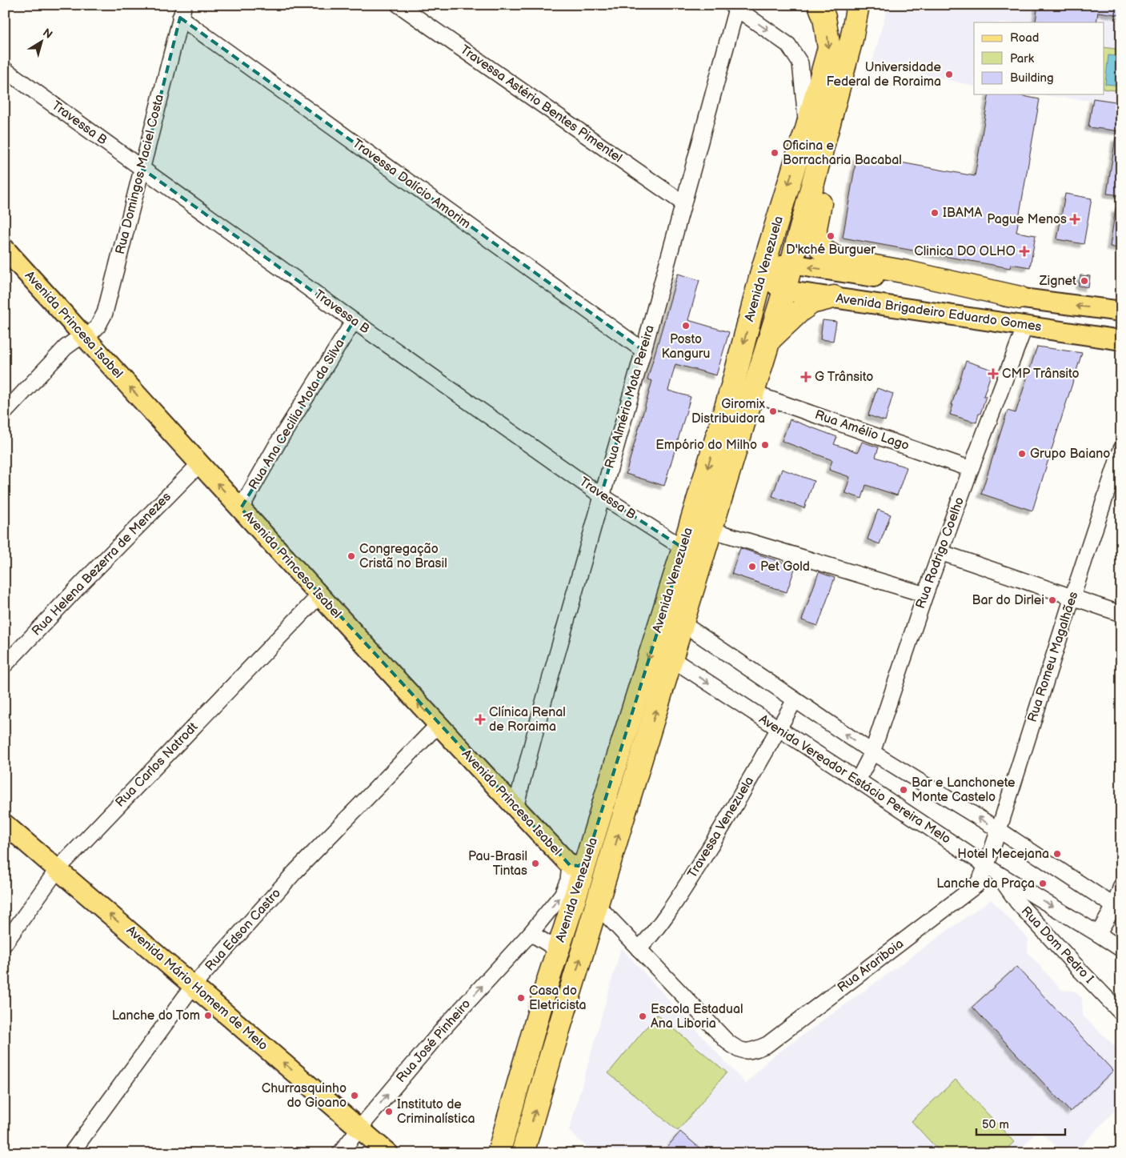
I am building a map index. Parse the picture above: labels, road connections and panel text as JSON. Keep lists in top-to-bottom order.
{
  "streets": {
    "highway": ["Avenida Venezuela"],
    "main road": ["Avenida Brigadeiro Eduardo Gomes", "Avenida Princesa Isabel", "Avenida Mário Homem de Melo"],
    "street": [
      "Travessa Astério Bentes Pimentel",
      "Travessa B",
      "Rua Domingos Maciel Costa",
      "Travessa Dalício Amorim",
      "Rua Almério Mota Pereira",
      "Rua Ana Cecilia Mota da Silva",
      "Rua Amélio Lago",
      "Rua Rodrigo Coelho",
      "Rua Helena Bezerra de Menezes",
      "Rua Romeu Magalhães",
      "Rua Carlos Natrodt",
      "Avenida Vereador Estácio Pereira Melo",
      "Travessa Venezuela",
      "Rua Edson Castro",
      "Rua Dom Pedro I",
      "Rua Arariboia",
      "Rua José Pinheiro"
    ]
  },
  "crossings": [
    ["Travessa Astério Bentes Pimentel", "Rua Almério Mota Pereira"],
    ["Travessa B", "Rua Domingos Maciel Costa"],
    ["Travessa B", "Avenida Venezuela"],
    ["Travessa B", "Rua Almério Mota Pereira"],
    ["Travessa B", "Rua Ana Cecilia Mota da Silva"],
    ["Rua Domingos Maciel Costa", "Travessa Dalício Amorim"],
    ["Rua Domingos Maciel Costa", "Avenida Princesa Isabel"],
    ["Travessa Dalício Amorim", "Rua Almério Mota Pereira"],
    ["Avenida Venezuela", "Avenida Brigadeiro Eduardo Gomes"],
    ["Avenida Venezuela", "Avenida Princesa Isabel"],
    ["Avenida Venezuela", "Rua Amélio Lago"],
    ["Avenida Venezuela", "Avenida Vereador Estácio Pereira Melo"],
    ["Avenida Venezuela", "Rua José Pinheiro"],
    ["Avenida Brigadeiro Eduardo Gomes", "Rua Rodrigo Coelho"],
    ["Avenida Princesa Isabel", "Rua Almério Mota Pereira"],
    ["Avenida Princesa Isabel", "Rua Ana Cecilia Mota da Silva"],
    ["Avenida Princesa Isabel", "Rua Helena Bezerra de Menezes"],
    ["Avenida Princesa Isabel", "Rua Carlos Natrodt"],
    ["Avenida Princesa Isabel", "Rua Edson Castro"],
    ["Avenida Princesa Isabel", "Rua José Pinheiro"],
    ["Rua Amélio Lago", "Rua Rodrigo Coelho"],
    ["Rua Rodrigo Coelho", "Avenida Vereador Estácio Pereira Melo"],
    ["Rua Romeu Magalhães", "Avenida Vereador Estácio Pereira Melo"],
    ["Rua Romeu Magalhães", "Rua Dom Pedro I"],
    ["Rua Romeu Magalhães", "Rua Arariboia"],
    ["Rua Carlos Natrodt", "Avenida Mário Homem de Melo"],
    ["Avenida Vereador Estácio Pereira Melo", "Travessa Venezuela"],
    ["Avenida Vereador Estácio Pereira Melo", "Rua Dom Pedro I"],
    ["Avenida Vereador Estácio Pereira Melo", "Rua Arariboia"],
    ["Travessa Venezuela", "Rua Arariboia"],
    ["Rua Edson Castro", "Avenida Mário Homem de Melo"],
    ["Rua Dom Pedro I", "Rua Arariboia"],
    ["Avenida Mário Homem de Melo", "Rua José Pinheiro"]
  ],
  "one_way": ["Avenida Princesa Isabel", "Avenida Mário Homem de Melo", "Rua José Pinheiro"],
  "places": {
    "other": [
      "Universidade Federal de Roraima",
      "Oficina e Borracharia Bacabal",
      "IBAMA",
      "D'kché Burguer",
      "Zignet",
      "Posto Kanguru",
      "Giromix Distribuidora",
      "Empório do Milho",
      "Grupo Baiano",
      "Congregação Cristã no Brasil",
      "Pet Gold",
      "Bar do Dirlei",
      "Bar e Lanchonete Monte Castelo",
      "Hotel Mecejana",
      "Pau-Brasil Tintas",
      "Lanche da Praça",
      "Casa do Eletricista",
      "Lanche do Tom",
      "Escola Estadual Ana Liboria",
      "Churrasquinho do Gioano",
      "Instituto de Criminalística"
    ],
    "health": [
      "Pague Menos",
      "Clinica DO OLHO",
      "CMP Trânsito",
      "G Trânsito",
      "Clínica Renal de Roraima"
    ]
  },
  "legend": ["Road", "Park", "Building"],
  "scale_bar": "50 m",
  "north": "top right"
}
